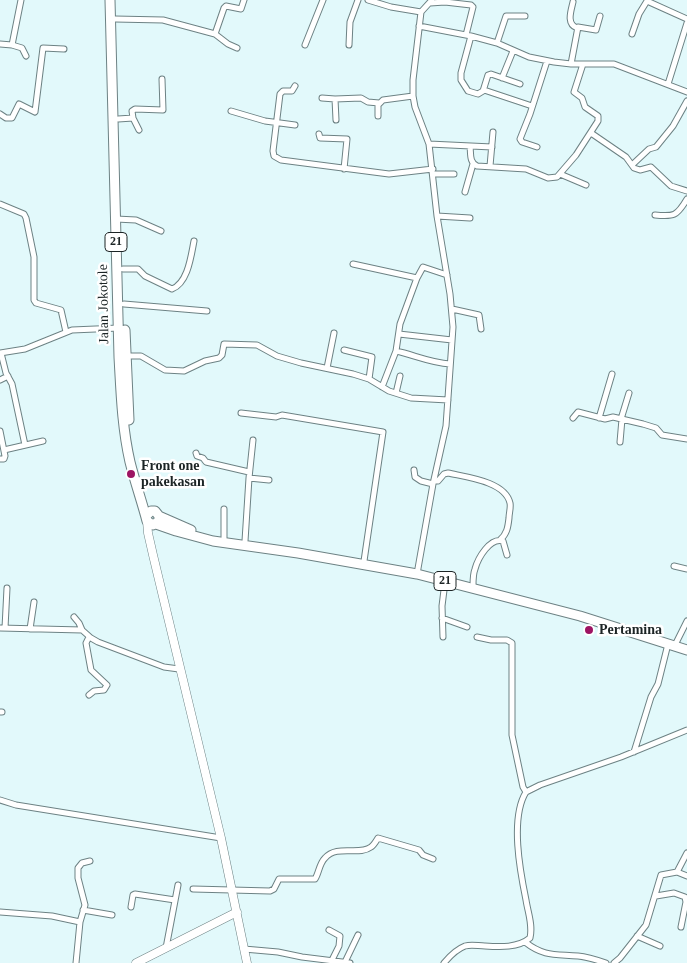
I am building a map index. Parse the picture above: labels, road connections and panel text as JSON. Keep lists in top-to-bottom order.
{
  "streets": {
    "highway": ["21", "Jalan Jokotole"]
  },
  "crossings": [
    ["21", "Jalan Jokotole"]
  ],
  "places": ["Front one pakekasan", "Pertamina"]
}
